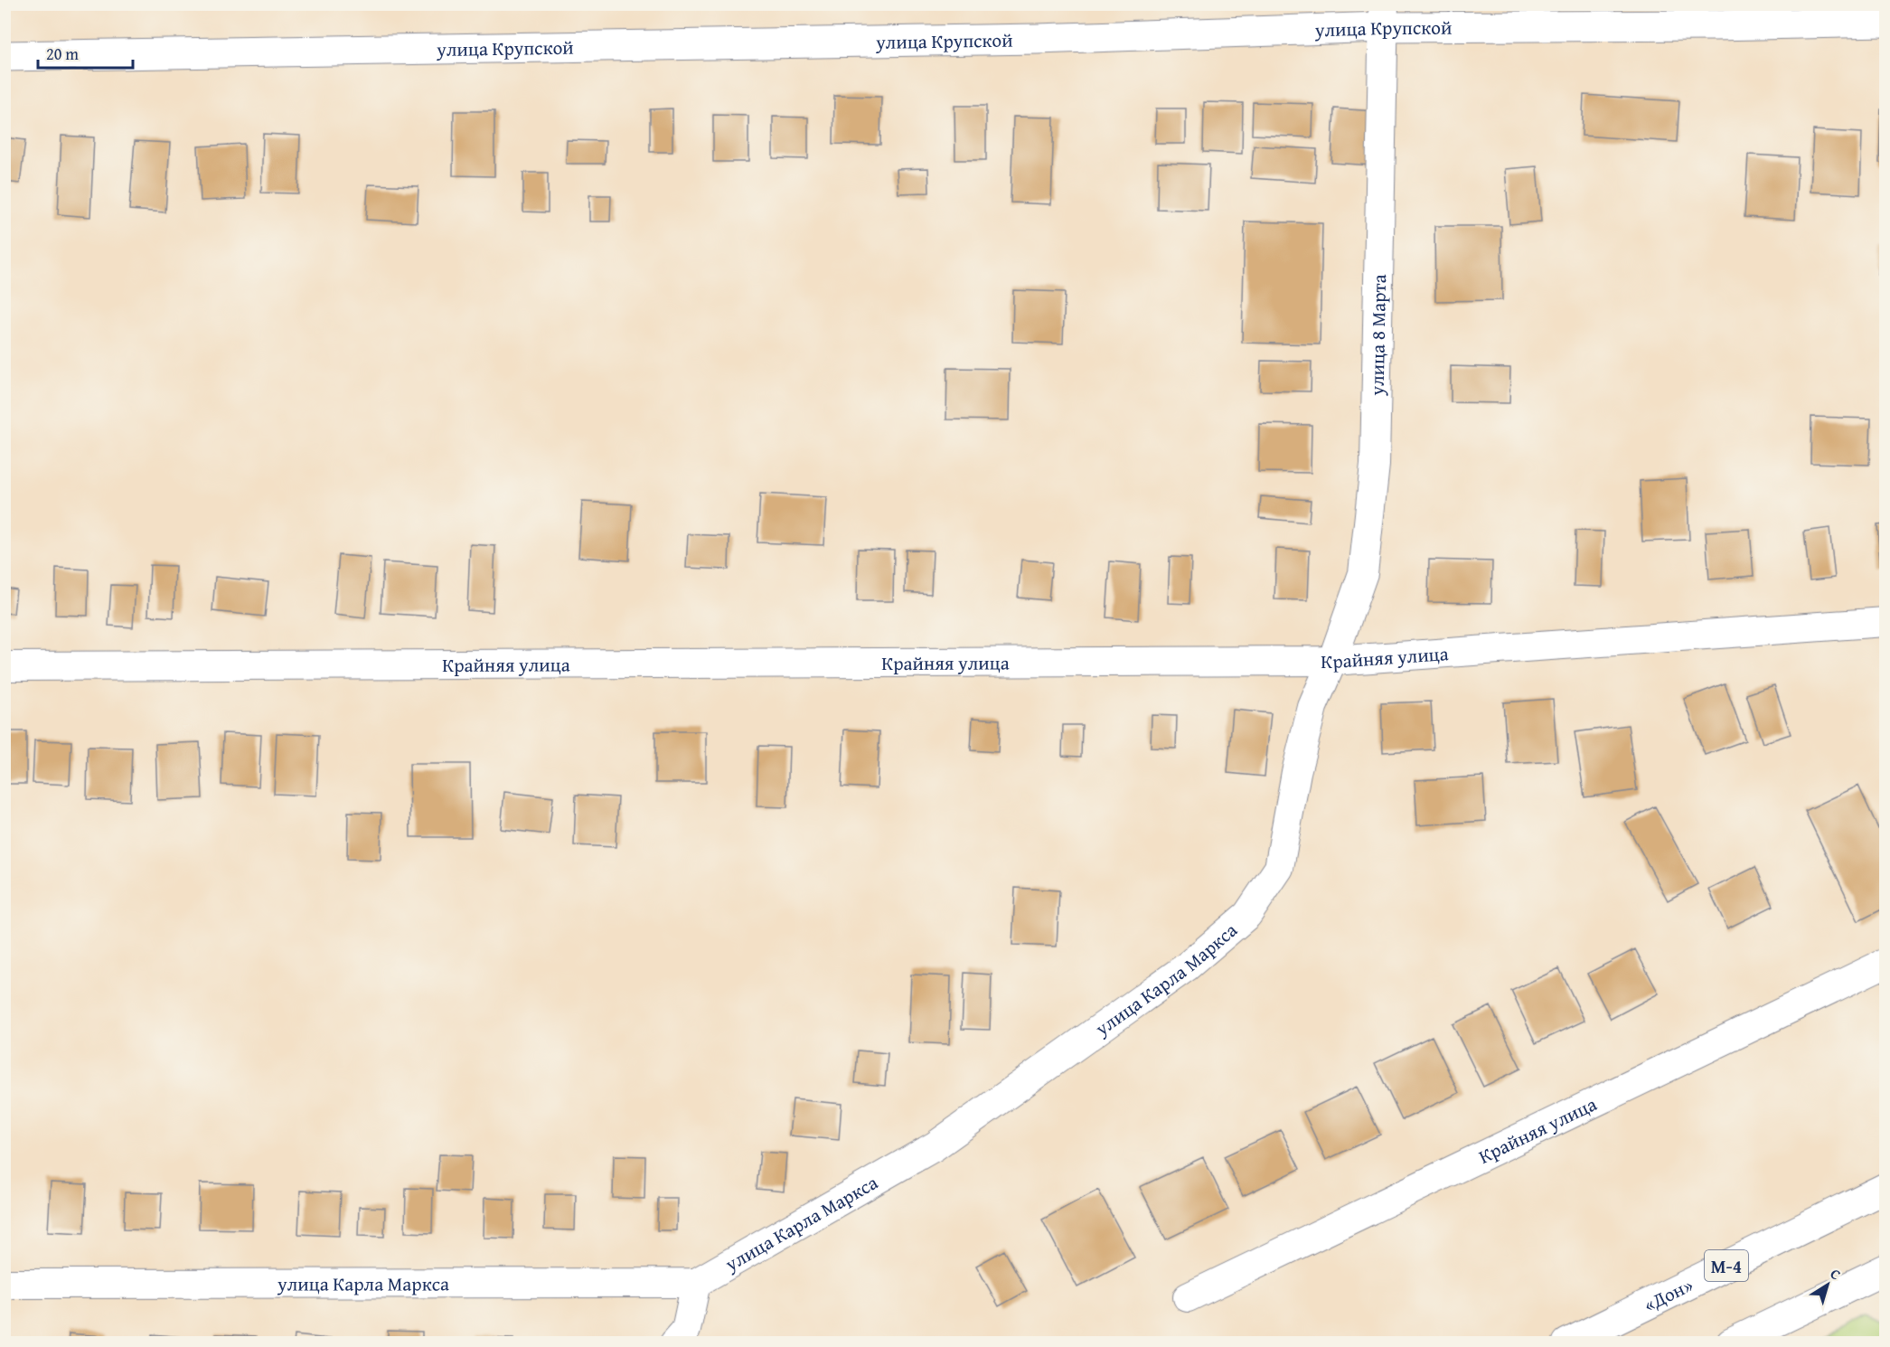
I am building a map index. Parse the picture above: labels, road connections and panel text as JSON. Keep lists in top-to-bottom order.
{
  "streets": {
    "main road": ["улица Крупской", "М-4", "«Дон»"],
    "street": ["улица 8 Марта", "Крайняя улица", "улица Карла Маркса"]
  },
  "crossings": [
    ["улица Крупской", "улица 8 Марта"],
    ["улица 8 Марта", "Крайняя улица"],
    ["улица 8 Марта", "улица Карла Маркса"],
    ["Крайняя улица", "улица Карла Маркса"]
  ],
  "scale_bar": "20 m",
  "north": "top right"
}
